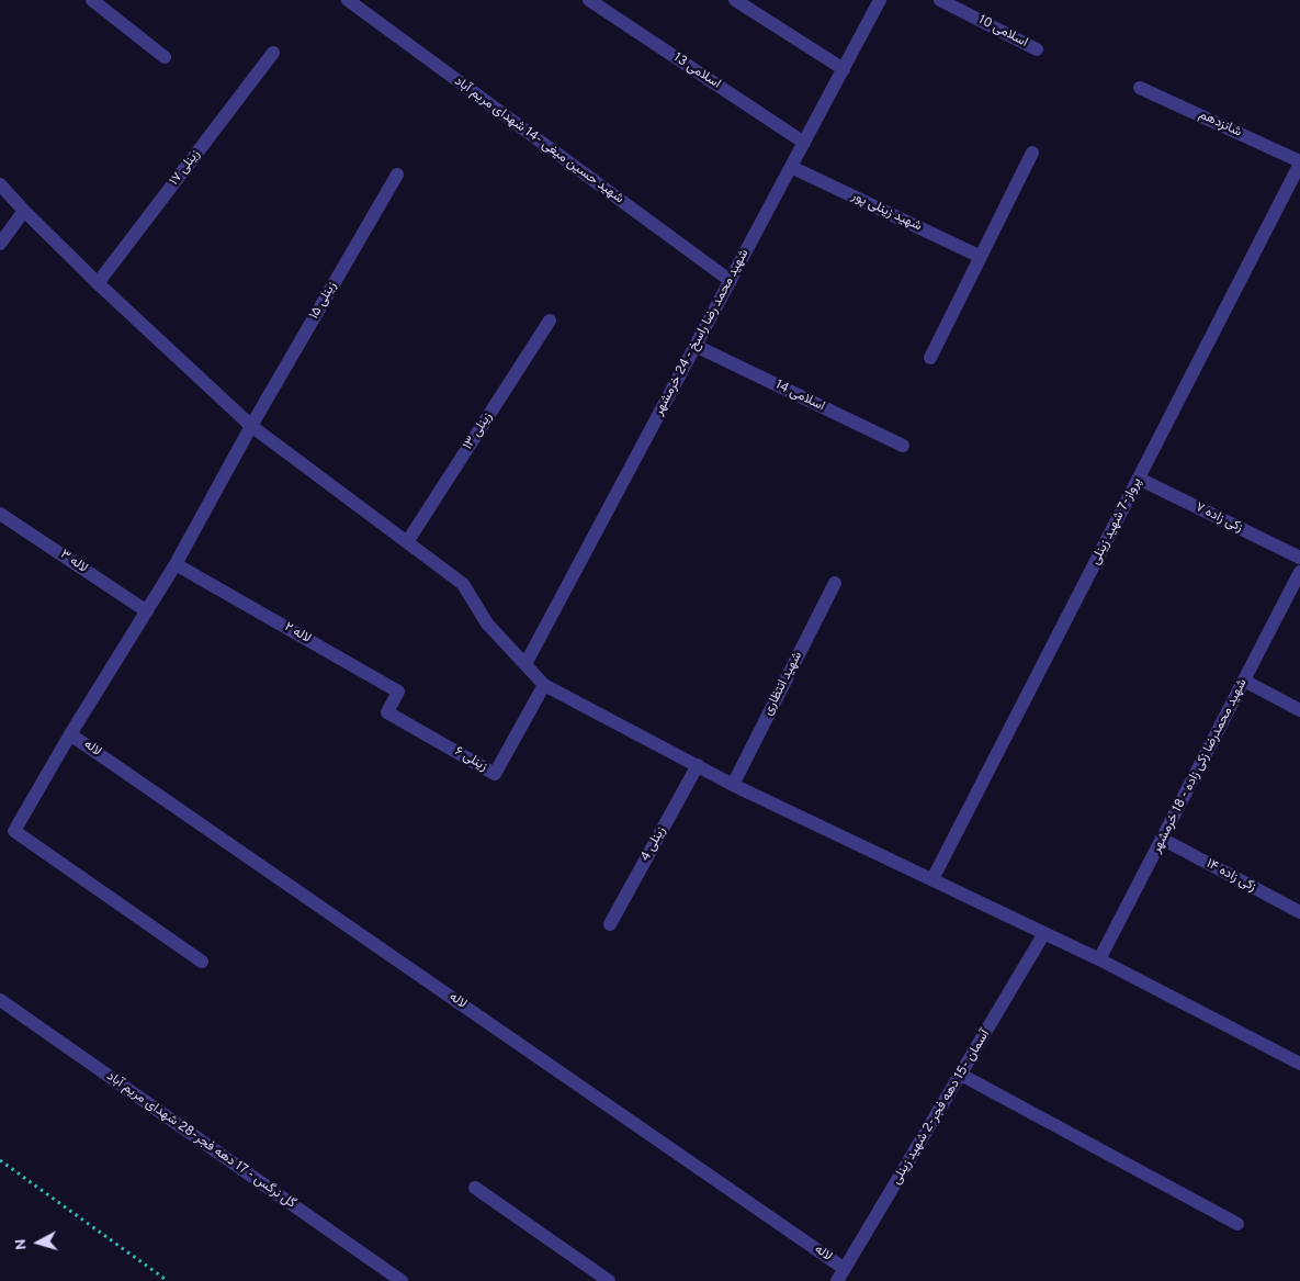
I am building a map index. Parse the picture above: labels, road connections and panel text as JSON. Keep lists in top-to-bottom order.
{
  "streets": {
    "street": [
      "اسلامی 10",
      "اسلامی 13",
      "شانزدهم",
      "شهید حسین میغی -14 شهدای مریم آباد",
      "زینلی ۱۷",
      "شهید زینلی پور",
      "زینلی ۱۵",
      "شهید محمد رضا راسخ - 24 خرمشهر",
      "اسلامی 14",
      "زینلی ۱۳",
      "زکی زاده ۷",
      "پرواز-7 شهید زینلی",
      "لاله ۳",
      "لاله ۲",
      "شهید انتظاری",
      "لاله",
      "زینلی ۶",
      "شهید محمدرضا زکی زاده - 18 خرمشهر",
      "زینلی 4",
      "زکی زاده ۱۴",
      "آسمان -15 دهه فجر-2 شهید زینلی",
      "گل نرگس - 17 دهه فجر-28 شهدای مریم آباد"
    ]
  },
  "crossings": [
    ["اسلامی 13", "شهید محمد رضا راسخ - 24 خرمشهر"],
    ["شانزدهم", "پرواز-7 شهید زینلی"],
    ["شهید حسین میغی -14 شهدای مریم آباد", "شهید محمد رضا راسخ - 24 خرمشهر"],
    ["شهید زینلی پور", "شهید محمد رضا راسخ - 24 خرمشهر"],
    ["زینلی ۱۵", "لاله"],
    ["شهید محمد رضا راسخ - 24 خرمشهر", "اسلامی 14"],
    ["زکی زاده ۷", "پرواز-7 شهید زینلی"],
    ["لاله ۳", "لاله"],
    ["لاله ۲", "لاله"],
    ["لاله ۲", "زینلی ۶"],
    ["لاله", "آسمان -15 دهه فجر-2 شهید زینلی"],
    ["شهید محمدرضا زکی زاده - 18 خرمشهر", "زکی زاده ۱۴"]
  ],
  "north": "left"
}
